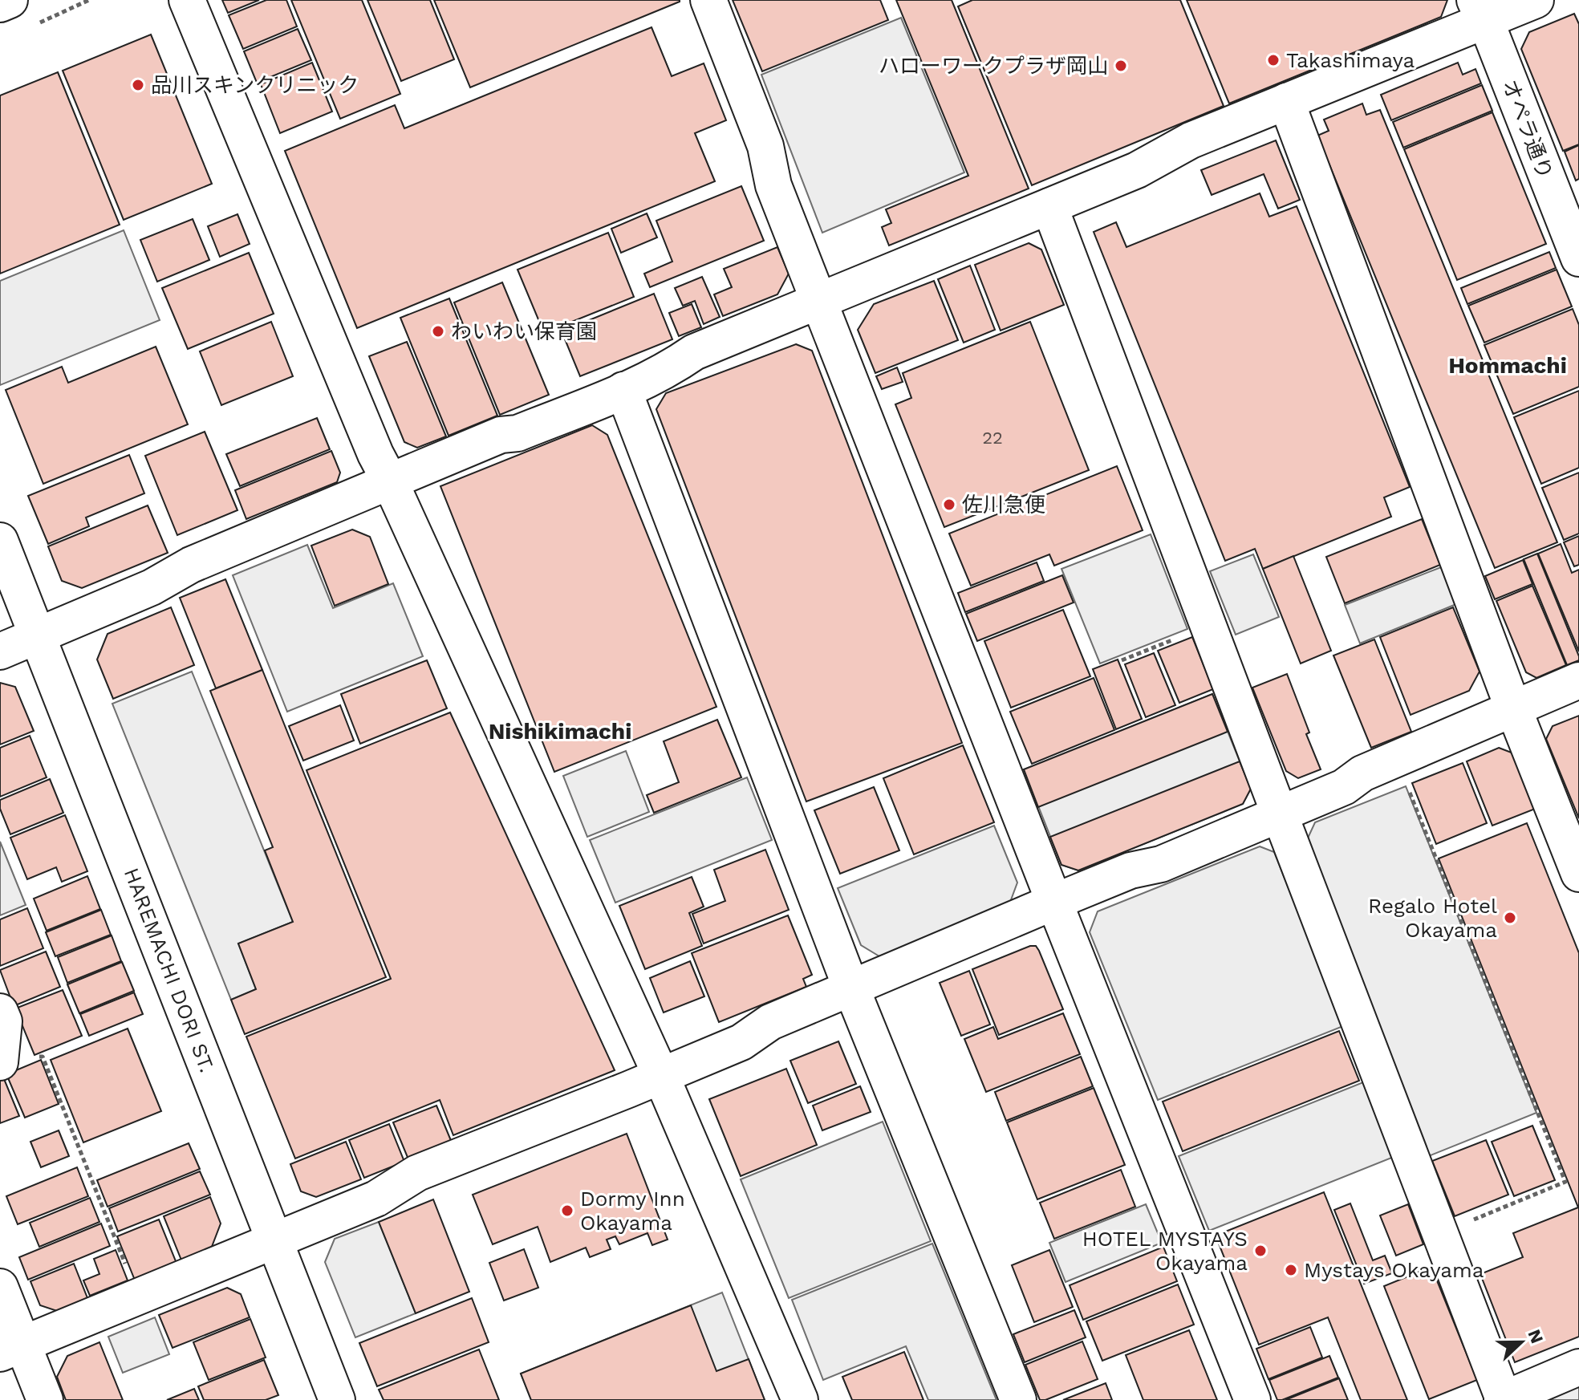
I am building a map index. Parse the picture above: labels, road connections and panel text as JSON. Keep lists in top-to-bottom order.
{
  "streets": {
    "street": ["オペラ通り", "HAREMACHI DORI ST."]
  },
  "districts": ["Hommachi", "Nishikimachi"],
  "places": [
    "Takashimaya",
    "ハローワークプラザ岡山",
    "品川スキンクリニック",
    "わいわい保育園",
    "佐川急便",
    "Regalo Hotel Okayama",
    "Dormy Inn Okayama",
    "HOTEL MYSTAYS Okayama",
    "Mystays Okayama"
  ],
  "house_numbers": ["22"],
  "north": "right"
}
